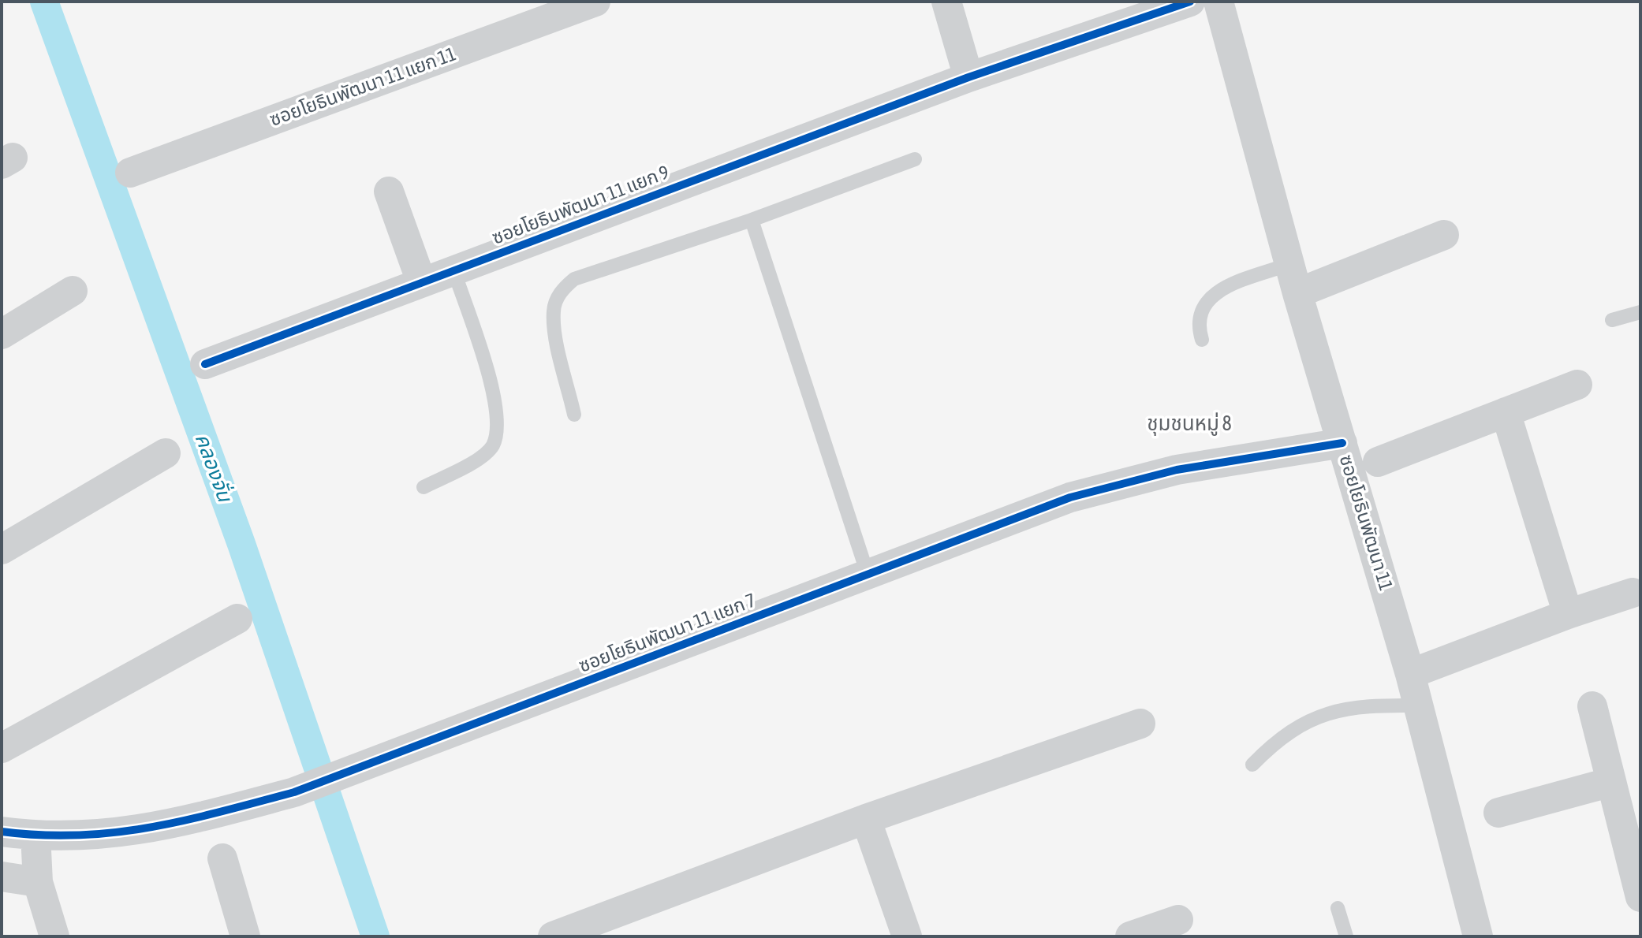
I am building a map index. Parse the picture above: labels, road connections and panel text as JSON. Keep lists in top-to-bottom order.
{
  "streets": {
    "street": [
      "ซอยโยธินพัฒนา 11 แยก 11",
      "ซอยโยธินพัฒนา 11 แยก 9",
      "ซอยโยธินพัฒนา 11",
      "ซอยโยธินพัฒนา 11 แยก 7"
    ]
  },
  "crossings": [
    ["ซอยโยธินพัฒนา 11", "ซอยโยธินพัฒนา 11 แยก 7"]
  ],
  "districts": ["ชุมชนหมู่ 8"],
  "water": ["คลองจั่น"]
}
